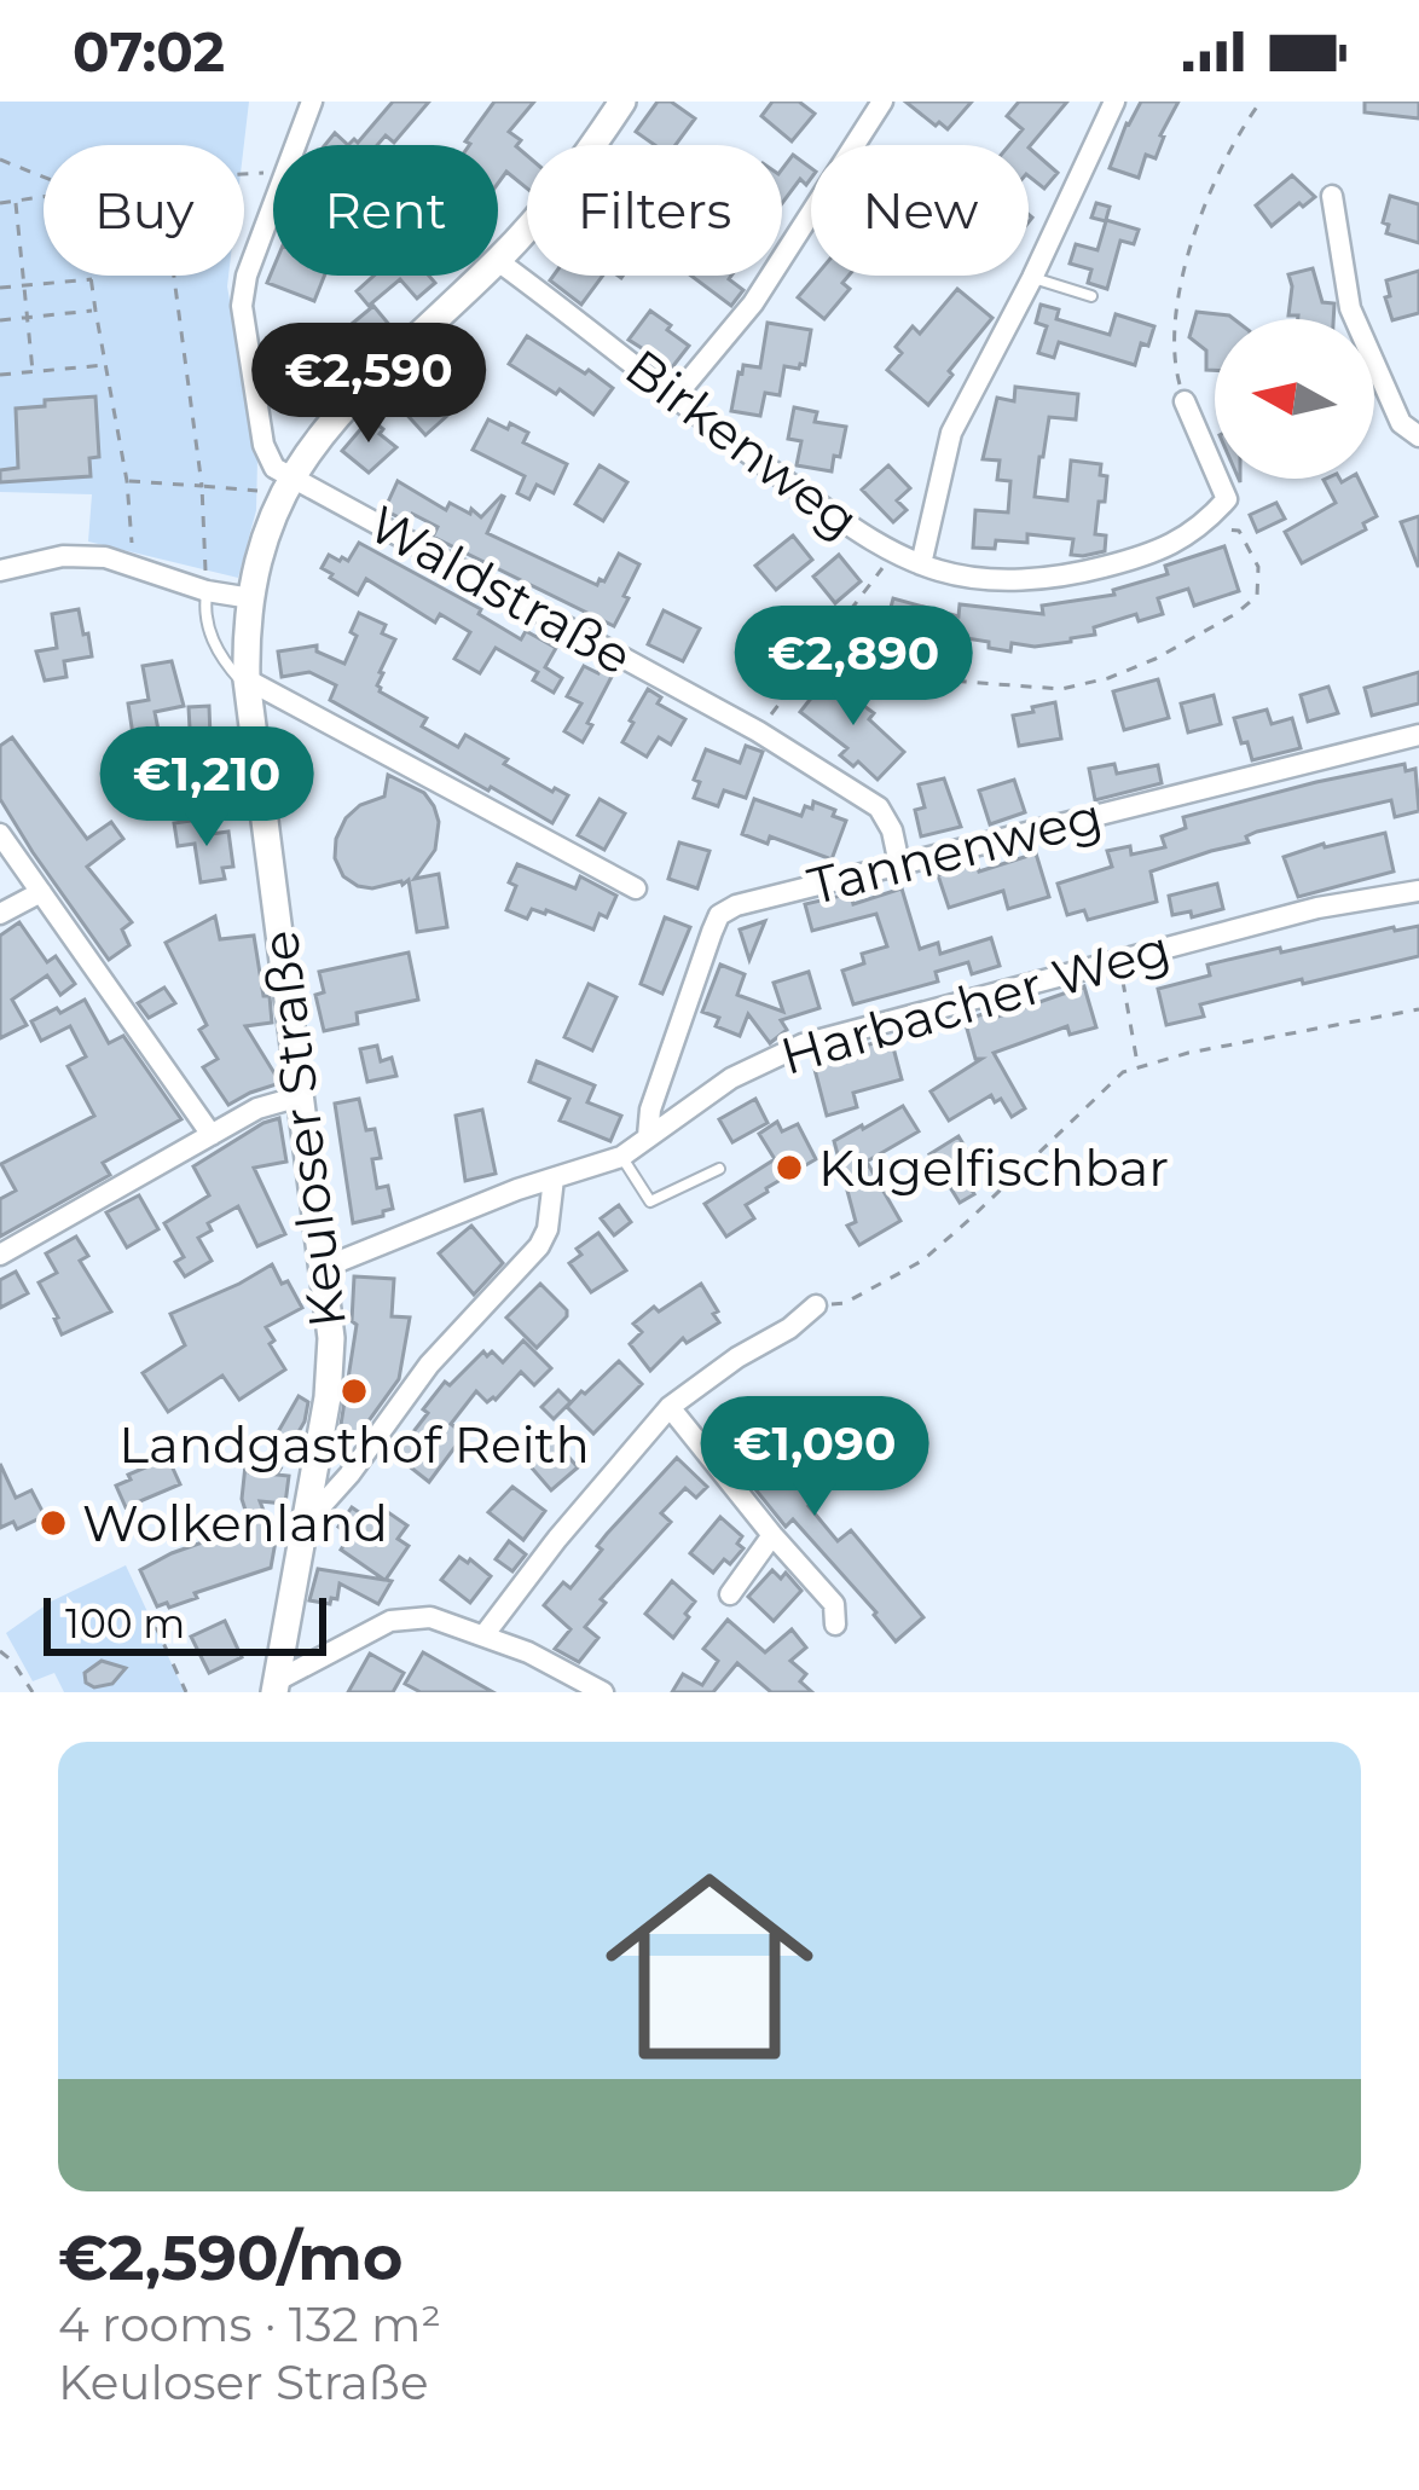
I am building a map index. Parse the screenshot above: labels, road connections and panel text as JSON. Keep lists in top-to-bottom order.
{
  "streets": {
    "street": [
      "Birkenweg",
      "Waldstraße",
      "Tannenweg",
      "Harbacher Weg",
      "Keuloser Straße"
    ]
  },
  "crossings": [
    ["Birkenweg", "Keuloser Straße"],
    ["Waldstraße", "Tannenweg"],
    ["Waldstraße", "Keuloser Straße"],
    ["Tannenweg", "Harbacher Weg"],
    ["Harbacher Weg", "Keuloser Straße"]
  ],
  "places": ["Kugelfischbar", "Landgasthof Reith", "Wolkenland"],
  "scale_bar": "100 m",
  "north": "left",
  "page": {
    "status": "07:02",
    "chip": [
      "Buy",
      "Rent",
      "Filters",
      "New"
    ],
    "price": [
      "€2,590",
      "€2,890",
      "€1,210",
      "€1,090"
    ],
    "scale": "100 m",
    "list": [
      {
        "name": "€2,590/mo",
        "note": "4 rooms · 132 m² · Keuloser Straße"
      }
    ]
  }
}
